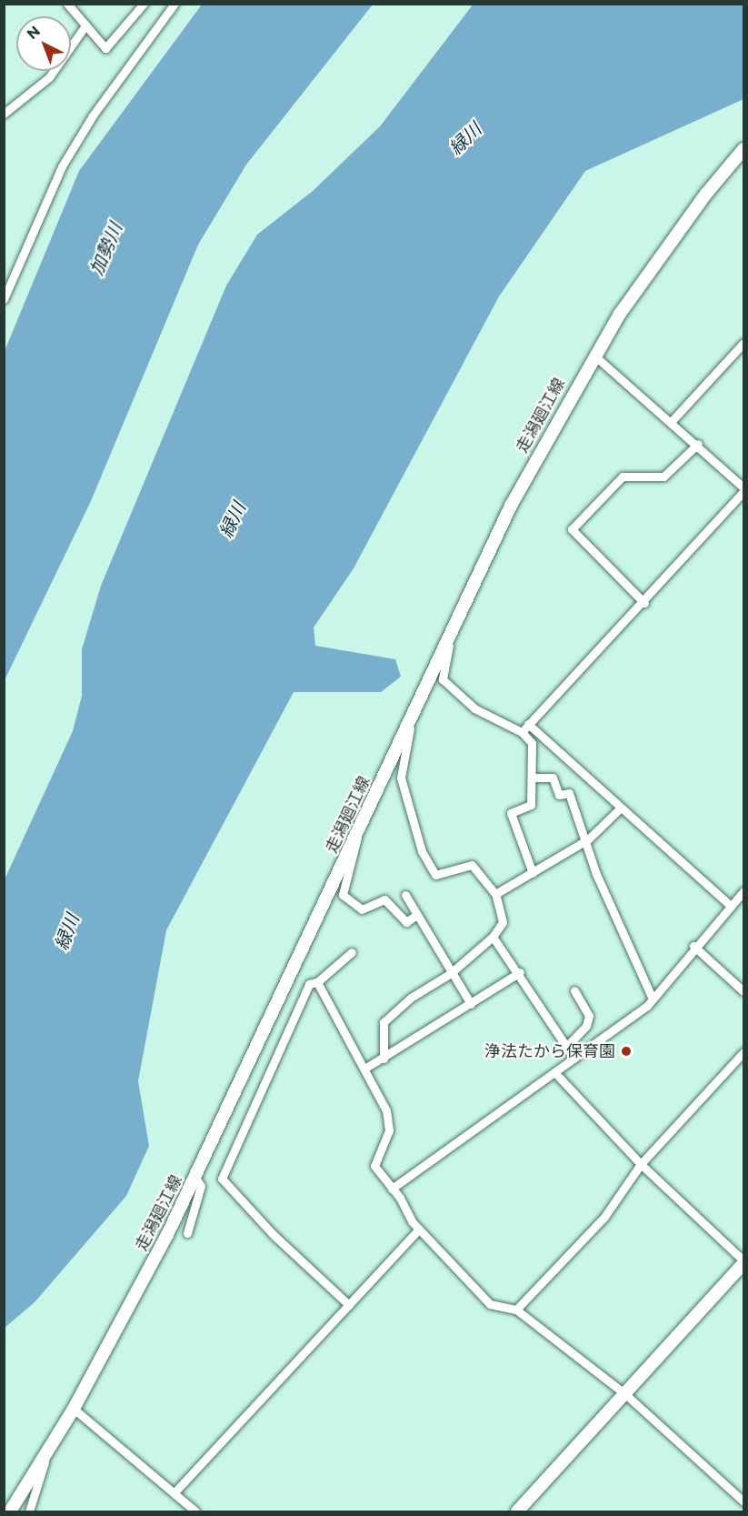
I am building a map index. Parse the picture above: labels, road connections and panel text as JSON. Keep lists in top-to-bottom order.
{
  "streets": {
    "main road": ["走潟廻江線"]
  },
  "water": ["緑川", "加勢川"],
  "places": ["浄法たから保育園"],
  "north": "top left"
}
